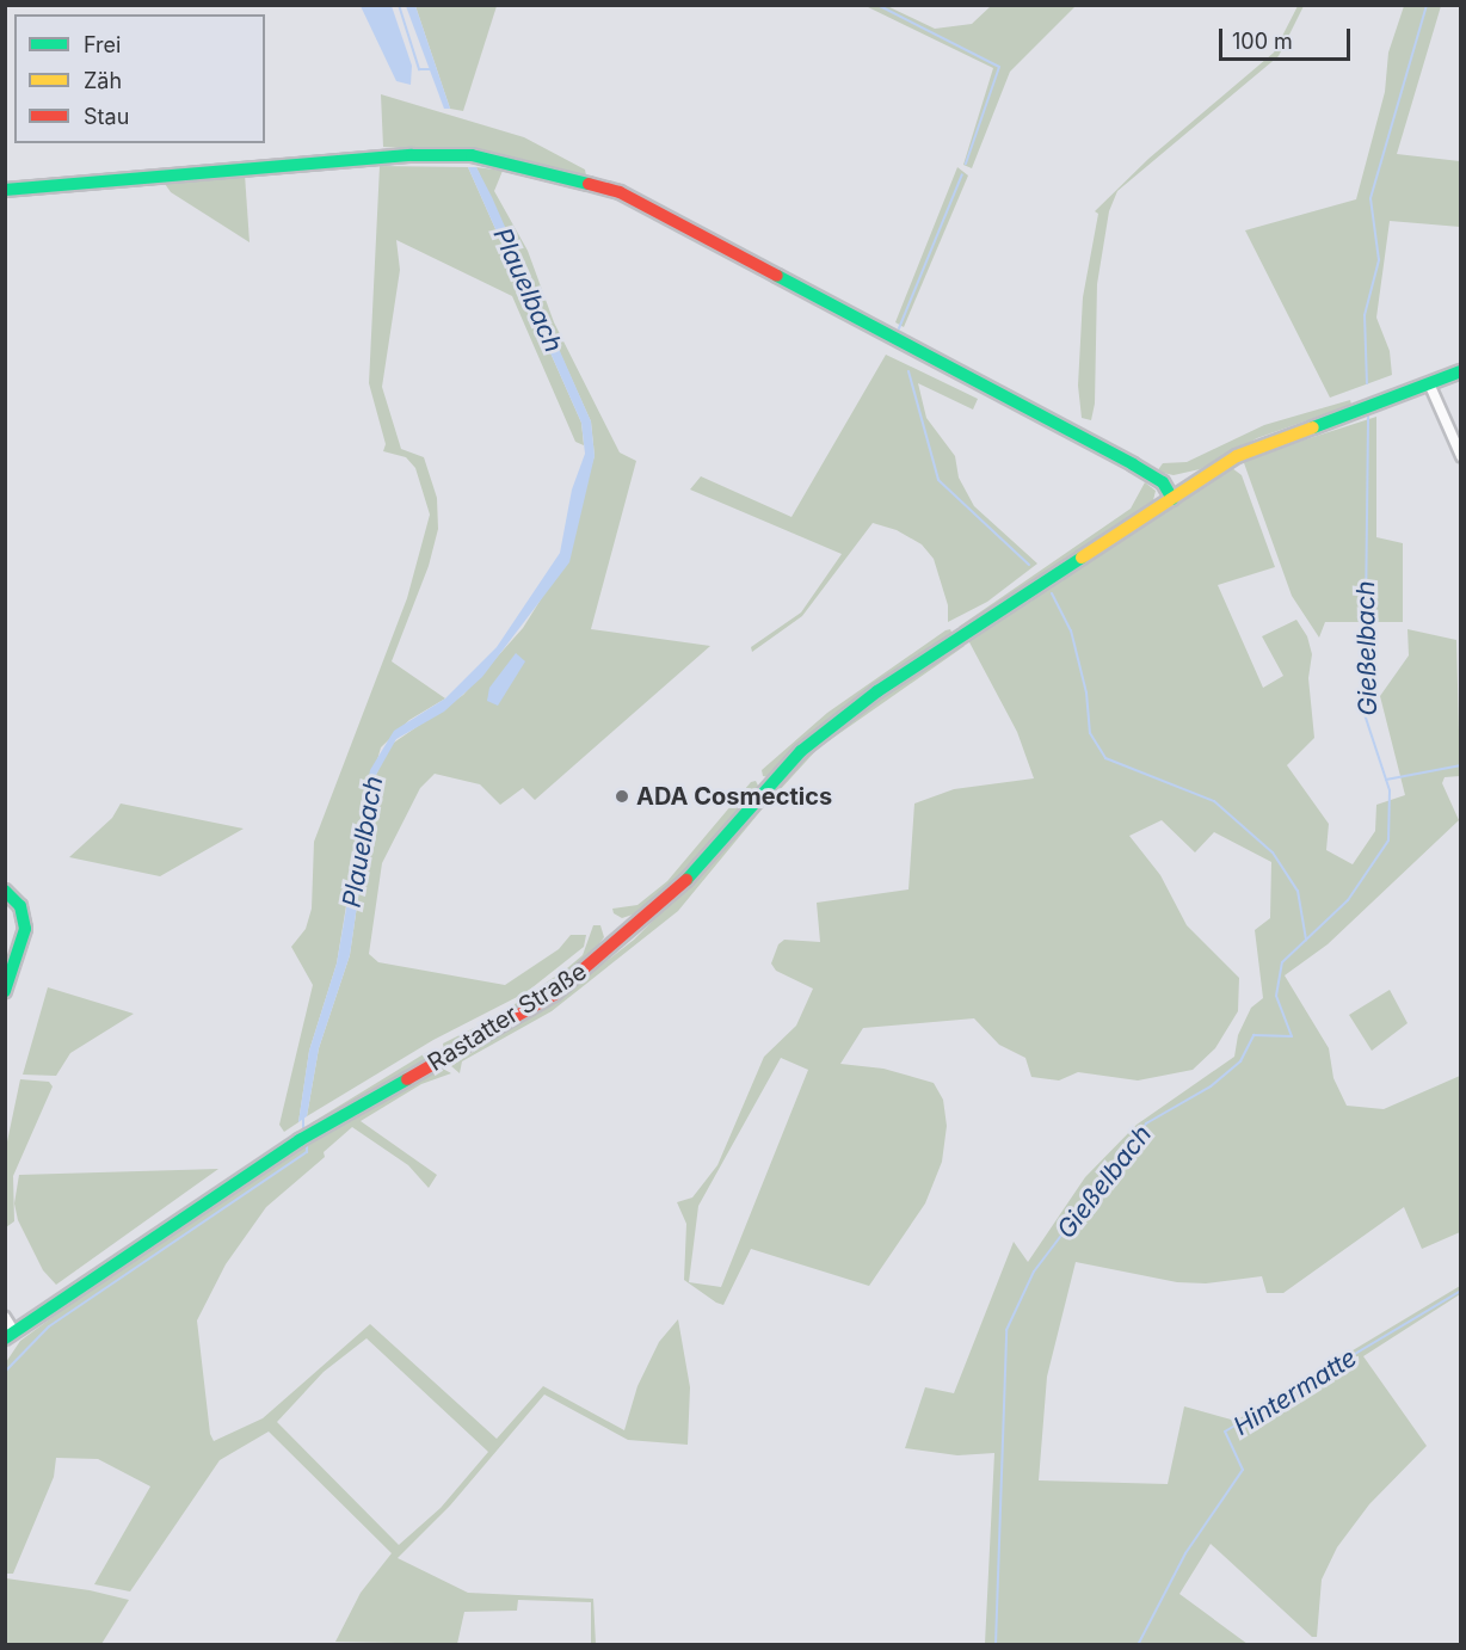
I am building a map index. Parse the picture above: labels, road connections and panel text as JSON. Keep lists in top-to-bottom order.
{
  "streets": {
    "main road": ["Rastatter Straße"]
  },
  "water": ["Plauelbach", "Gießelbach", "Hintermatte"],
  "places": ["ADA Cosmectics"],
  "legend": ["Frei", "Zäh", "Stau"],
  "scale_bar": "100 m"
}
